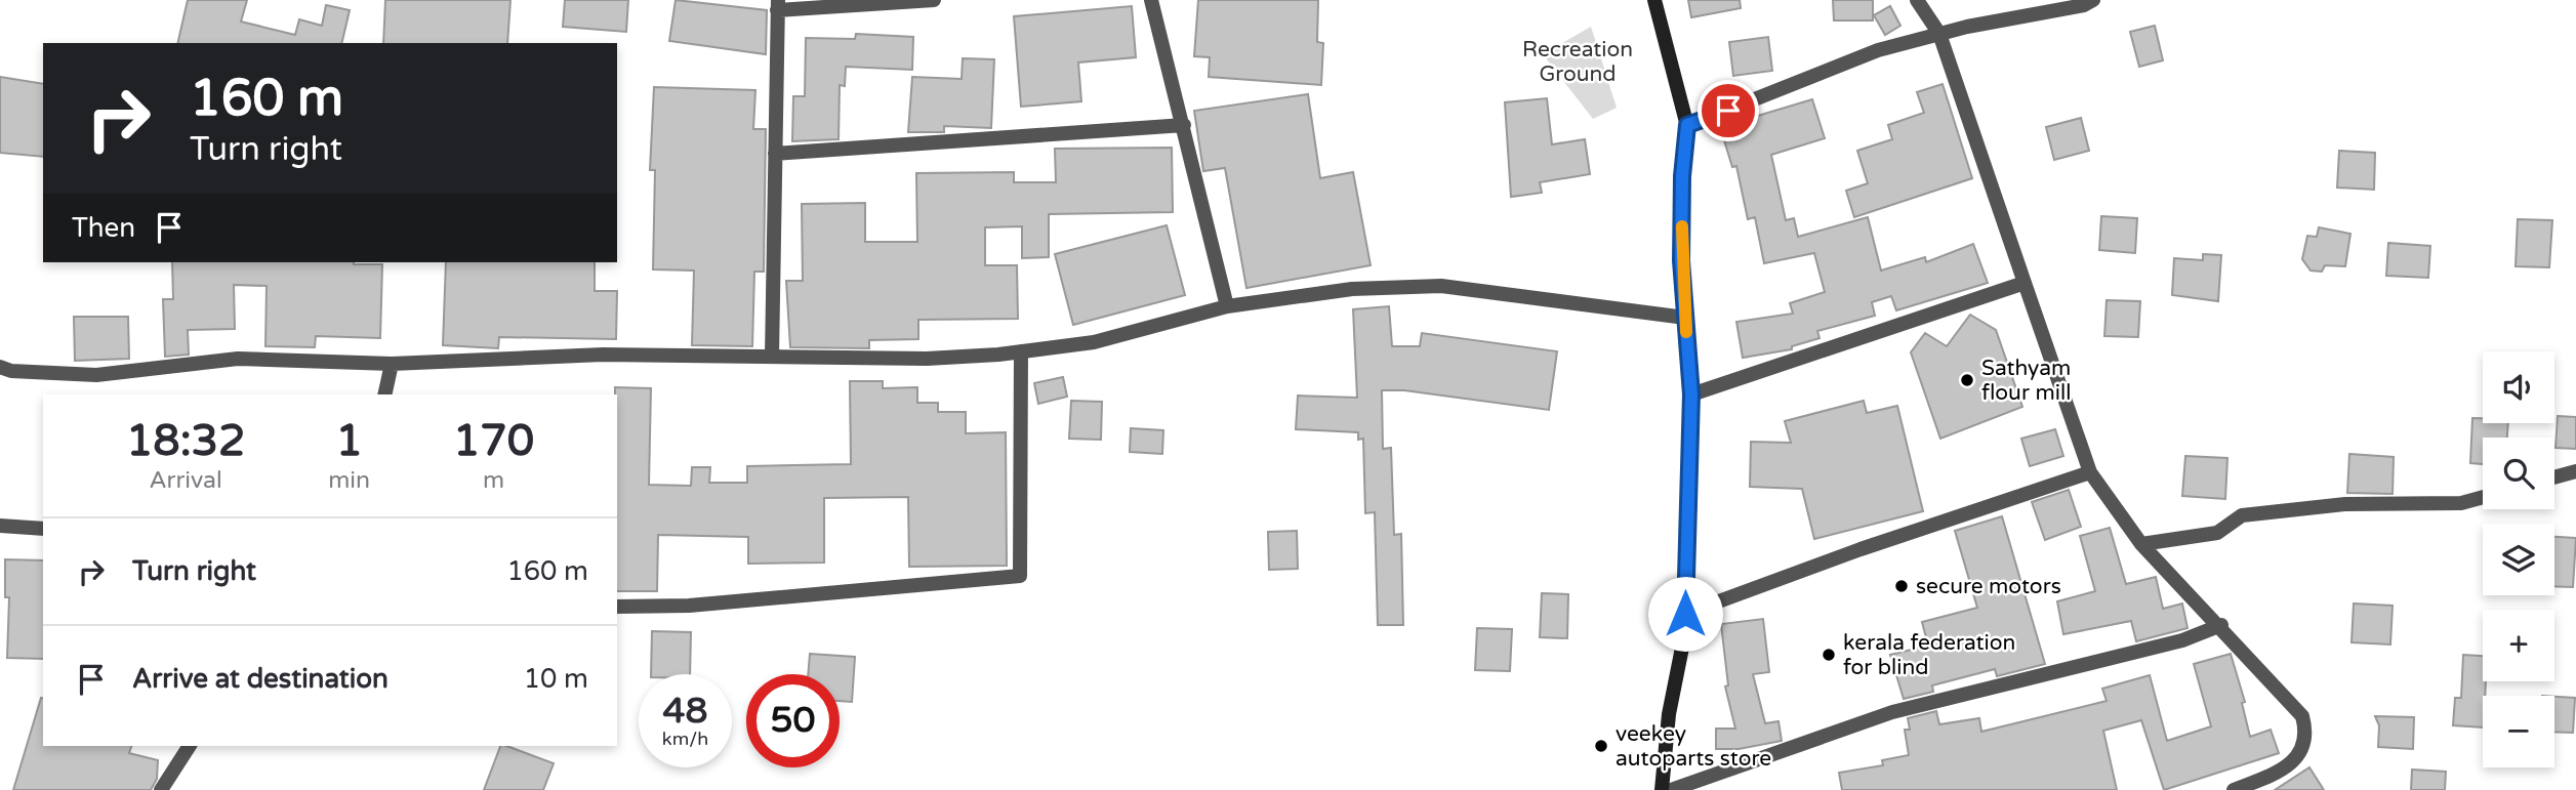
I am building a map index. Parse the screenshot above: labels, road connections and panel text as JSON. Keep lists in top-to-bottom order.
{
  "parks": ["Recreation Ground"],
  "places": [
    "Sathyam flour mill",
    "secure motors",
    "kerala federation for blind",
    "veekey autoparts store"
  ],
  "page": {
    "turn": ["160 m", "Turn right"],
    "then": "Then",
    "map_buttons": ["+", "−"],
    "eta": [
      "18:32",
      "Arrival",
      "1",
      "min",
      "170",
      "m"
    ],
    "list": [
      {
        "name": "Turn right",
        "value": "160 m"
      },
      {
        "name": "Arrive at destination",
        "value": "10 m"
      }
    ],
    "speed": "48 km/h",
    "limit": "50"
  }
}
